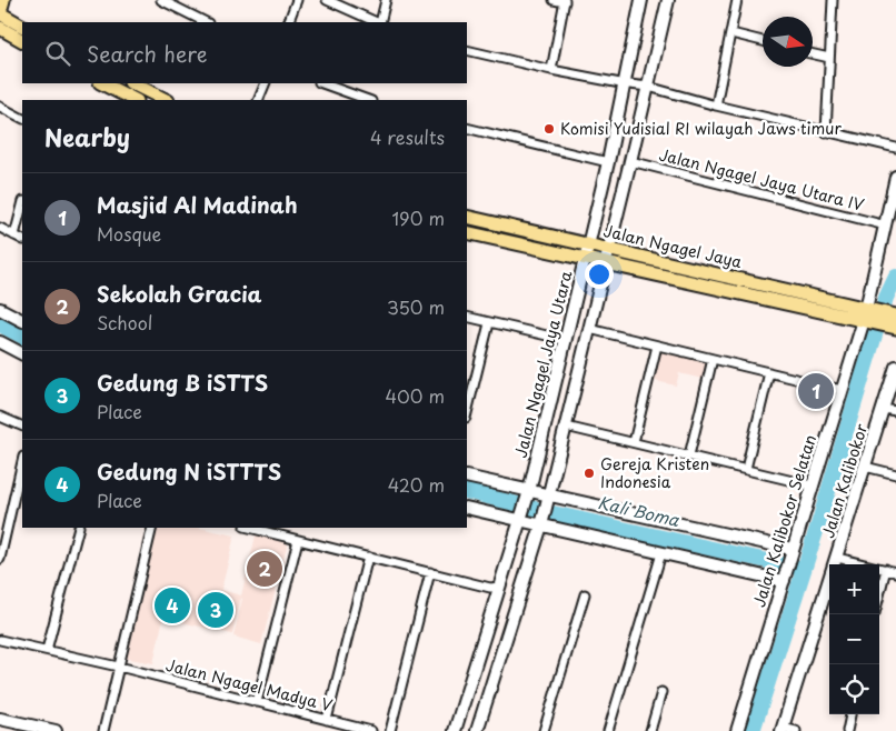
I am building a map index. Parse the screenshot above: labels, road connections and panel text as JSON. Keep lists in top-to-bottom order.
{
  "streets": {
    "main road": ["Jalan Ngagel Jaya"],
    "street": [
      "Jalan Ngagel Jaya Utara IV",
      "Jalan Ngagel Jaya Utara",
      "Jalan Kalibokor",
      "Jalan Kalibokor Selatan",
      "Jalan Ngagel Madya V"
    ]
  },
  "crossings": [
    ["Jalan Ngagel Jaya Utara IV", "Jalan Kalibokor Selatan"],
    ["Jalan Ngagel Jaya", "Jalan Ngagel Jaya Utara"],
    ["Jalan Ngagel Jaya", "Jalan Kalibokor Selatan"]
  ],
  "water": ["Kali Boma"],
  "places": ["Komisi Yudisial RI wilayah Jaws timur", "Gereja Kristen Indonesia"],
  "north": "right",
  "page": {
    "search": "Search here",
    "heading": ["Nearby", "4 results"],
    "list": [
      {
        "mark": "1",
        "name": "Masjid Al Madinah",
        "note": "Mosque",
        "value": "190 m"
      },
      {
        "mark": "2",
        "name": "Sekolah Gracia",
        "note": "School",
        "value": "350 m"
      },
      {
        "mark": "3",
        "name": "Gedung B iSTTS",
        "note": "Place",
        "value": "400 m"
      },
      {
        "mark": "4",
        "name": "Gedung N iSTTTS",
        "note": "Place",
        "value": "420 m"
      }
    ],
    "pins": [
      "1",
      "2",
      "4",
      "3"
    ],
    "map_buttons": ["+", "−"]
  }
}
